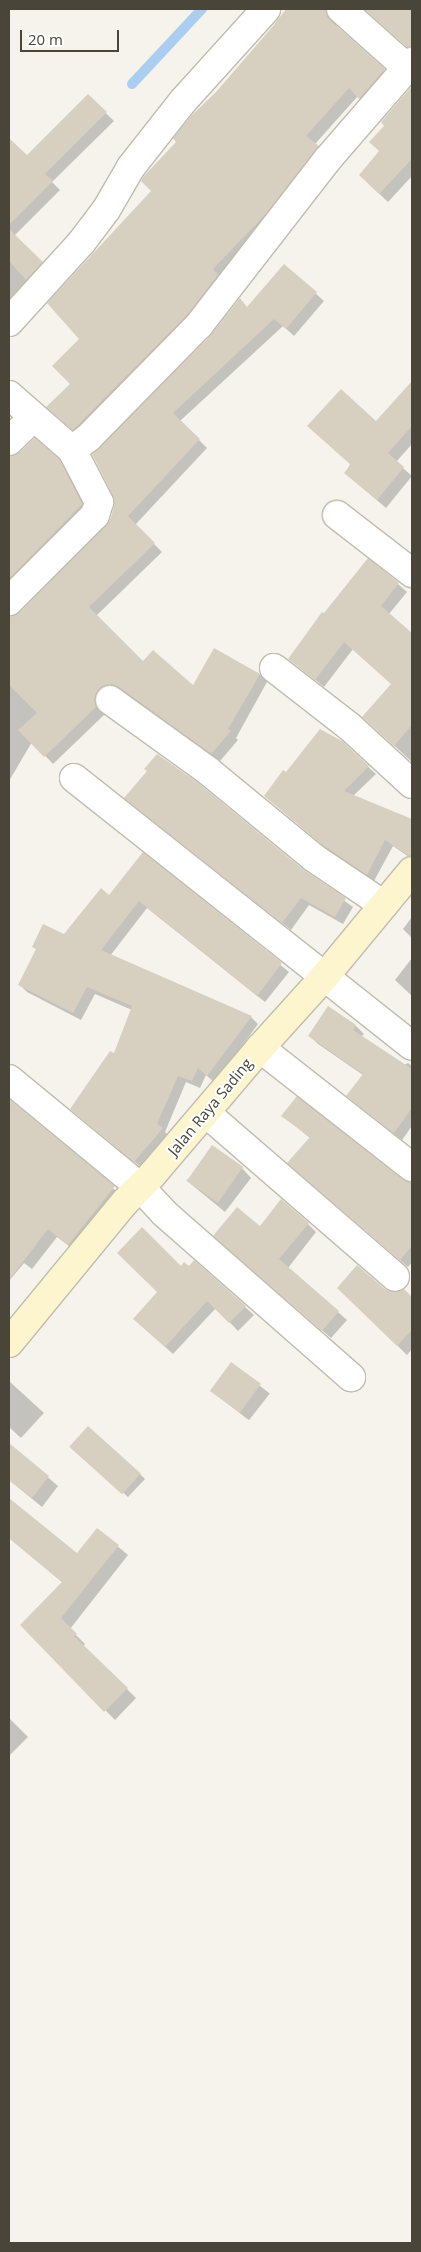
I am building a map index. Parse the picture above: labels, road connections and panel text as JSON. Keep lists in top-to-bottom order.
{
  "streets": {
    "street": ["Jalan Raya Sading"]
  },
  "scale_bar": "20 m"
}
